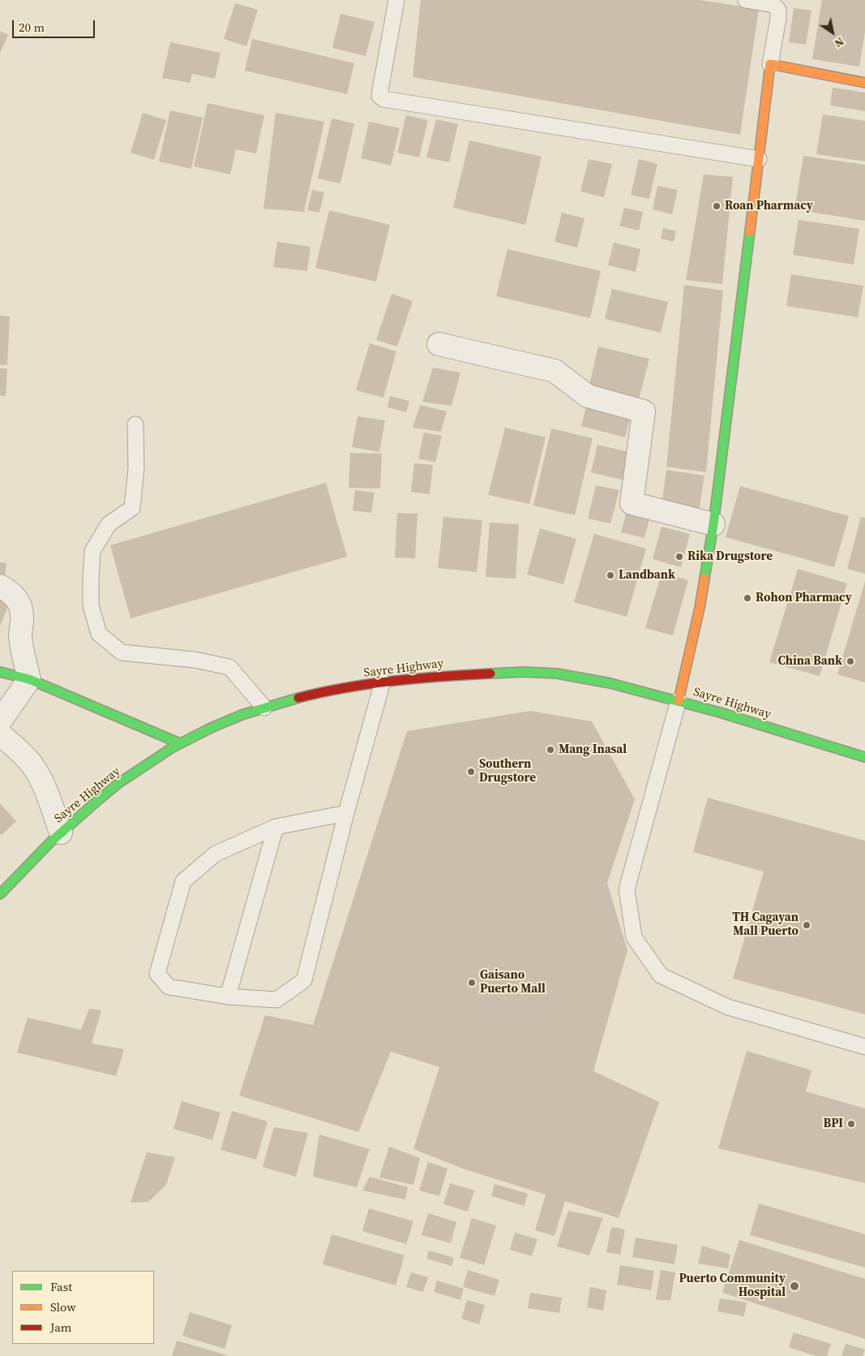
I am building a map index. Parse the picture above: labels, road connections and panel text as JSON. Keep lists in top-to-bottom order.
{
  "streets": {
    "main road": ["Sayre Highway"]
  },
  "places": [
    "Roan Pharmacy",
    "Rika Drugstore",
    "Landbank",
    "Rohon Pharmacy",
    "China Bank",
    "Mang Inasal",
    "Southern Drugstore",
    "TH Cagayan Mall Puerto",
    "Gaisano Puerto Mall",
    "BPI",
    "Puerto Community Hospital"
  ],
  "legend": ["Fast", "Slow", "Jam"],
  "scale_bar": "20 m",
  "north": "bottom right"
}
